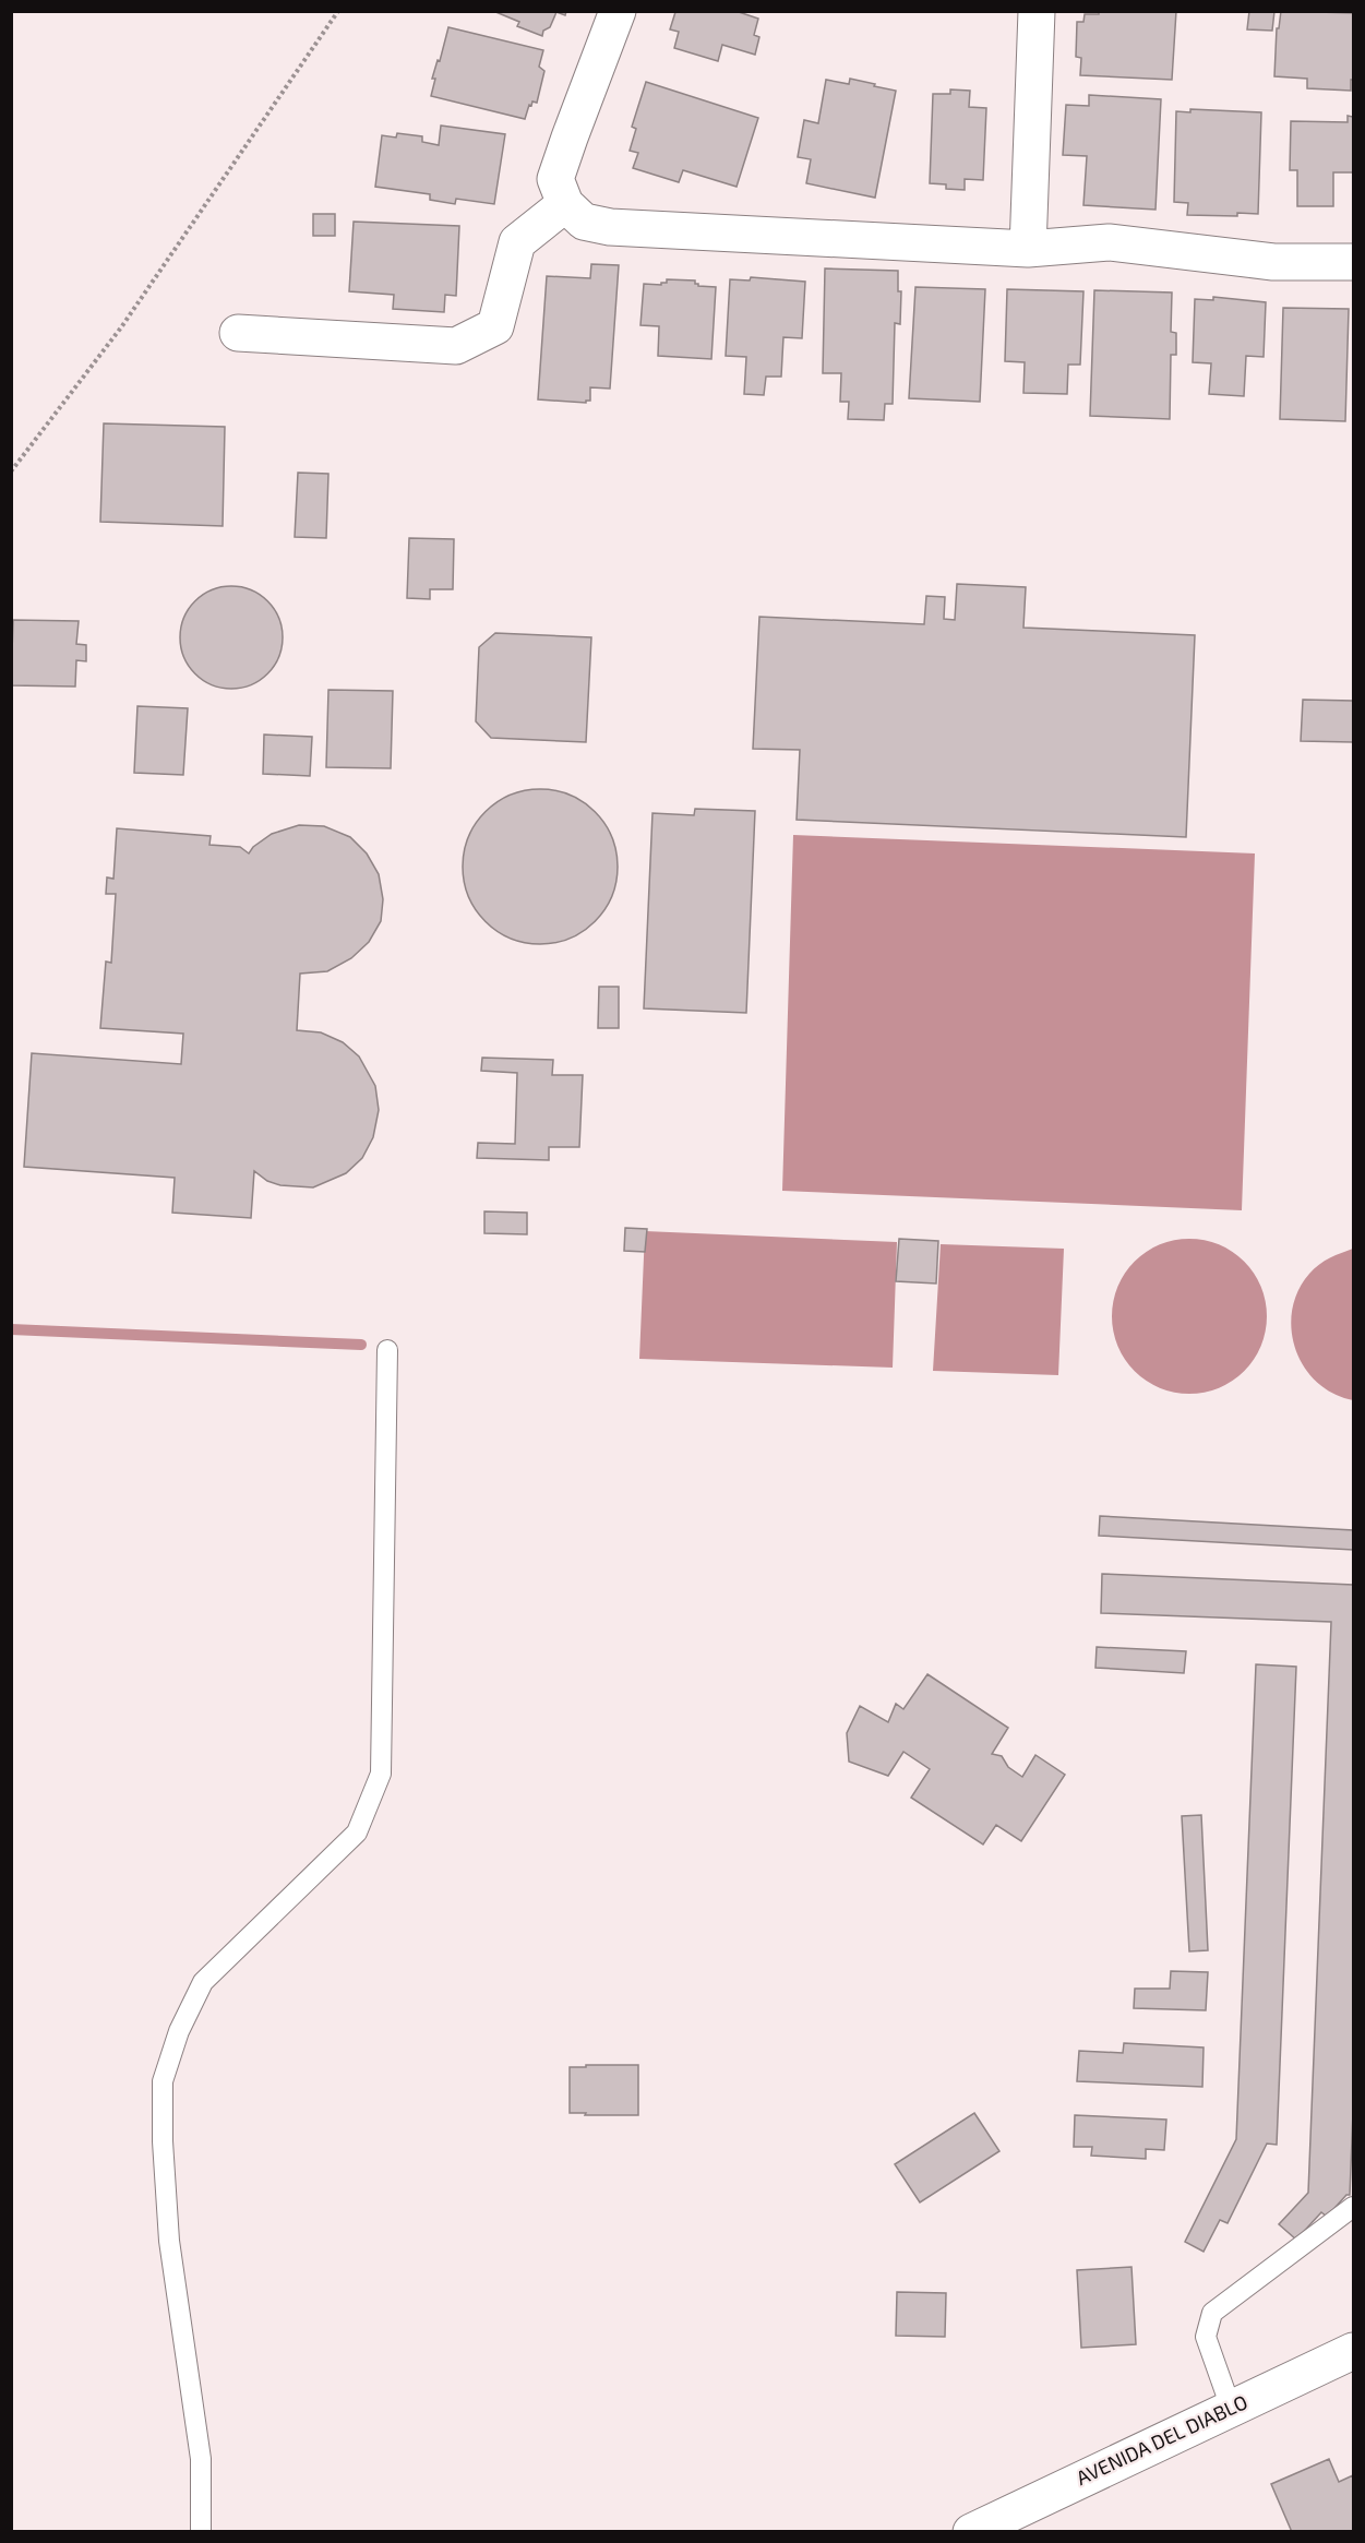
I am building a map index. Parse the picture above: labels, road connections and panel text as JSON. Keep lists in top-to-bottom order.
{
  "streets": {
    "street": ["AVENIDA DEL DIABLO"]
  }
}
